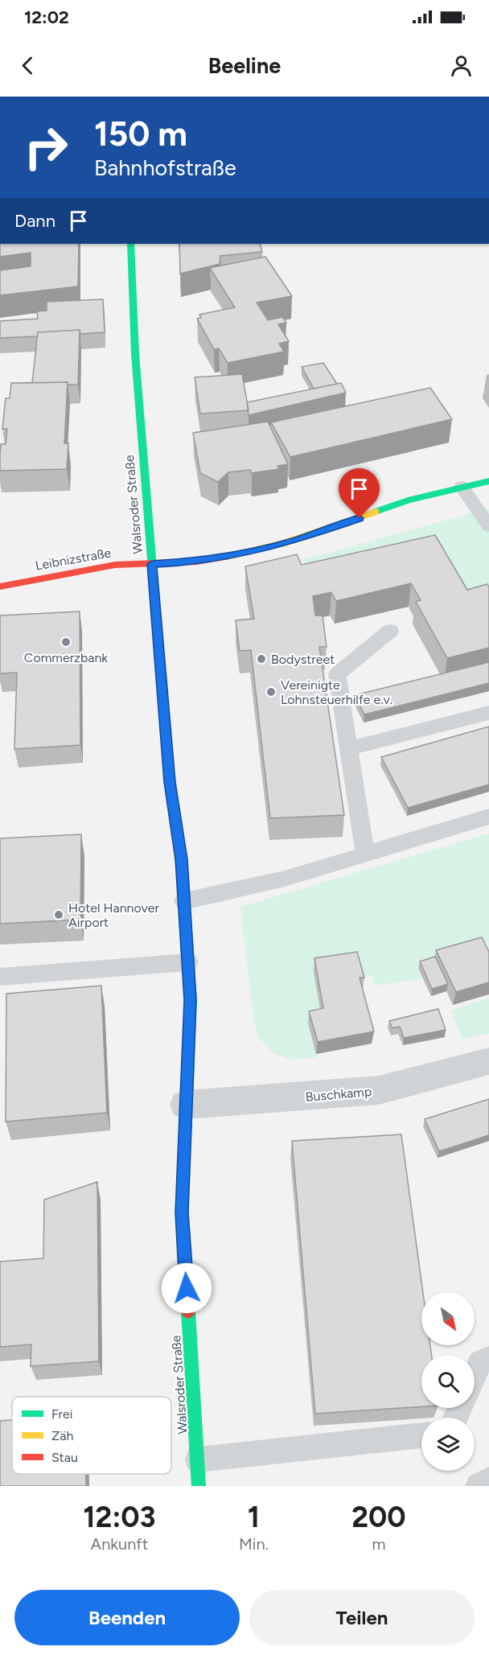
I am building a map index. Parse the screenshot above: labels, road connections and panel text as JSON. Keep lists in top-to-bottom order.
{
  "streets": {
    "street": ["Walsroder Straße", "Leibnizstraße", "Buschkamp"]
  },
  "crossings": [
    ["Walsroder Straße", "Leibnizstraße"],
    ["Walsroder Straße", "Buschkamp"]
  ],
  "places": [
    "Commerzbank",
    "Bodystreet",
    "Vereinigte Lohnsteuerhilfe e.v.",
    "Hotel Hannover Airport"
  ],
  "legend": ["Frei", "Zäh", "Stau"],
  "north": "bottom right",
  "page": {
    "status": "12:02",
    "header": "Beeline",
    "turn": ["150 m", "Bahnhofstraße"],
    "then": "Dann",
    "eta": [
      "12:03",
      "Ankunft",
      "1",
      "Min.",
      "200",
      "m"
    ],
    "buttons": ["Beenden", "Teilen"]
  }
}
